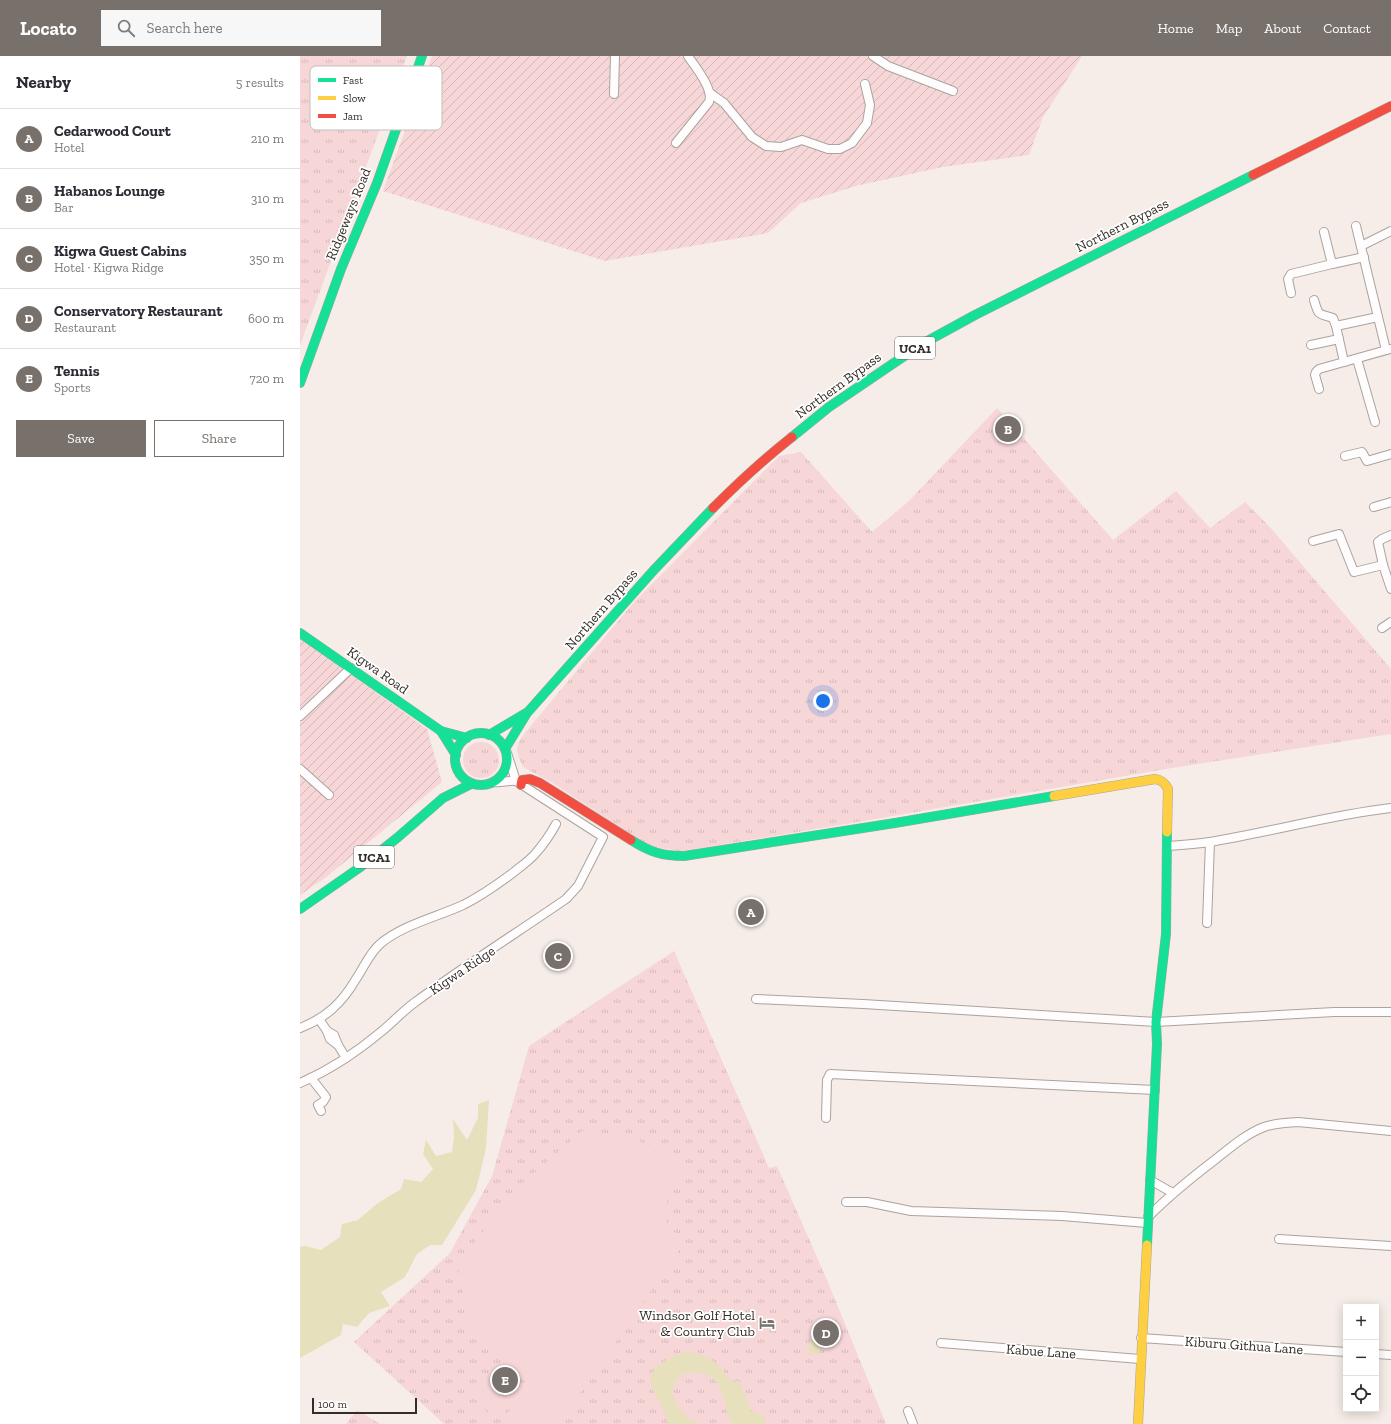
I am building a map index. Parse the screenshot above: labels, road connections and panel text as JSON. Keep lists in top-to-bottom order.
{
  "streets": {
    "street": [
      "Ridgeways Road",
      "Northern Bypass",
      "UCA1",
      "Kigwa Road",
      "Kigwa Ridge",
      "Kiburu Githua Lane",
      "Kabue Lane"
    ]
  },
  "crossings": [
    ["Northern Bypass", "UCA1"]
  ],
  "places": {
    "hotel": ["Windsor Golf Hotel & Country Club"]
  },
  "legend": ["Fast", "Slow", "Jam"],
  "scale_bar": "100 m",
  "page": {
    "header": "Locato",
    "search": "Search here",
    "nav": [
      "Home",
      "Map",
      "About",
      "Contact"
    ],
    "heading": ["Nearby", "5 results"],
    "list": [
      {
        "mark": "A",
        "name": "Cedarwood Court",
        "note": "Hotel",
        "value": "210 m"
      },
      {
        "mark": "B",
        "name": "Habanos Lounge",
        "note": "Bar",
        "value": "310 m"
      },
      {
        "mark": "C",
        "name": "Kigwa Guest Cabins",
        "note": "Hotel · Kigwa Ridge",
        "value": "350 m"
      },
      {
        "mark": "D",
        "name": "Conservatory Restaurant",
        "note": "Restaurant",
        "value": "600 m"
      },
      {
        "mark": "E",
        "name": "Tennis",
        "note": "Sports",
        "value": "720 m"
      }
    ],
    "buttons": ["Save", "Share"],
    "pins": [
      "B",
      "A",
      "C",
      "D",
      "E"
    ],
    "map_buttons": ["+", "−"],
    "scale": "100 m"
  }
}
